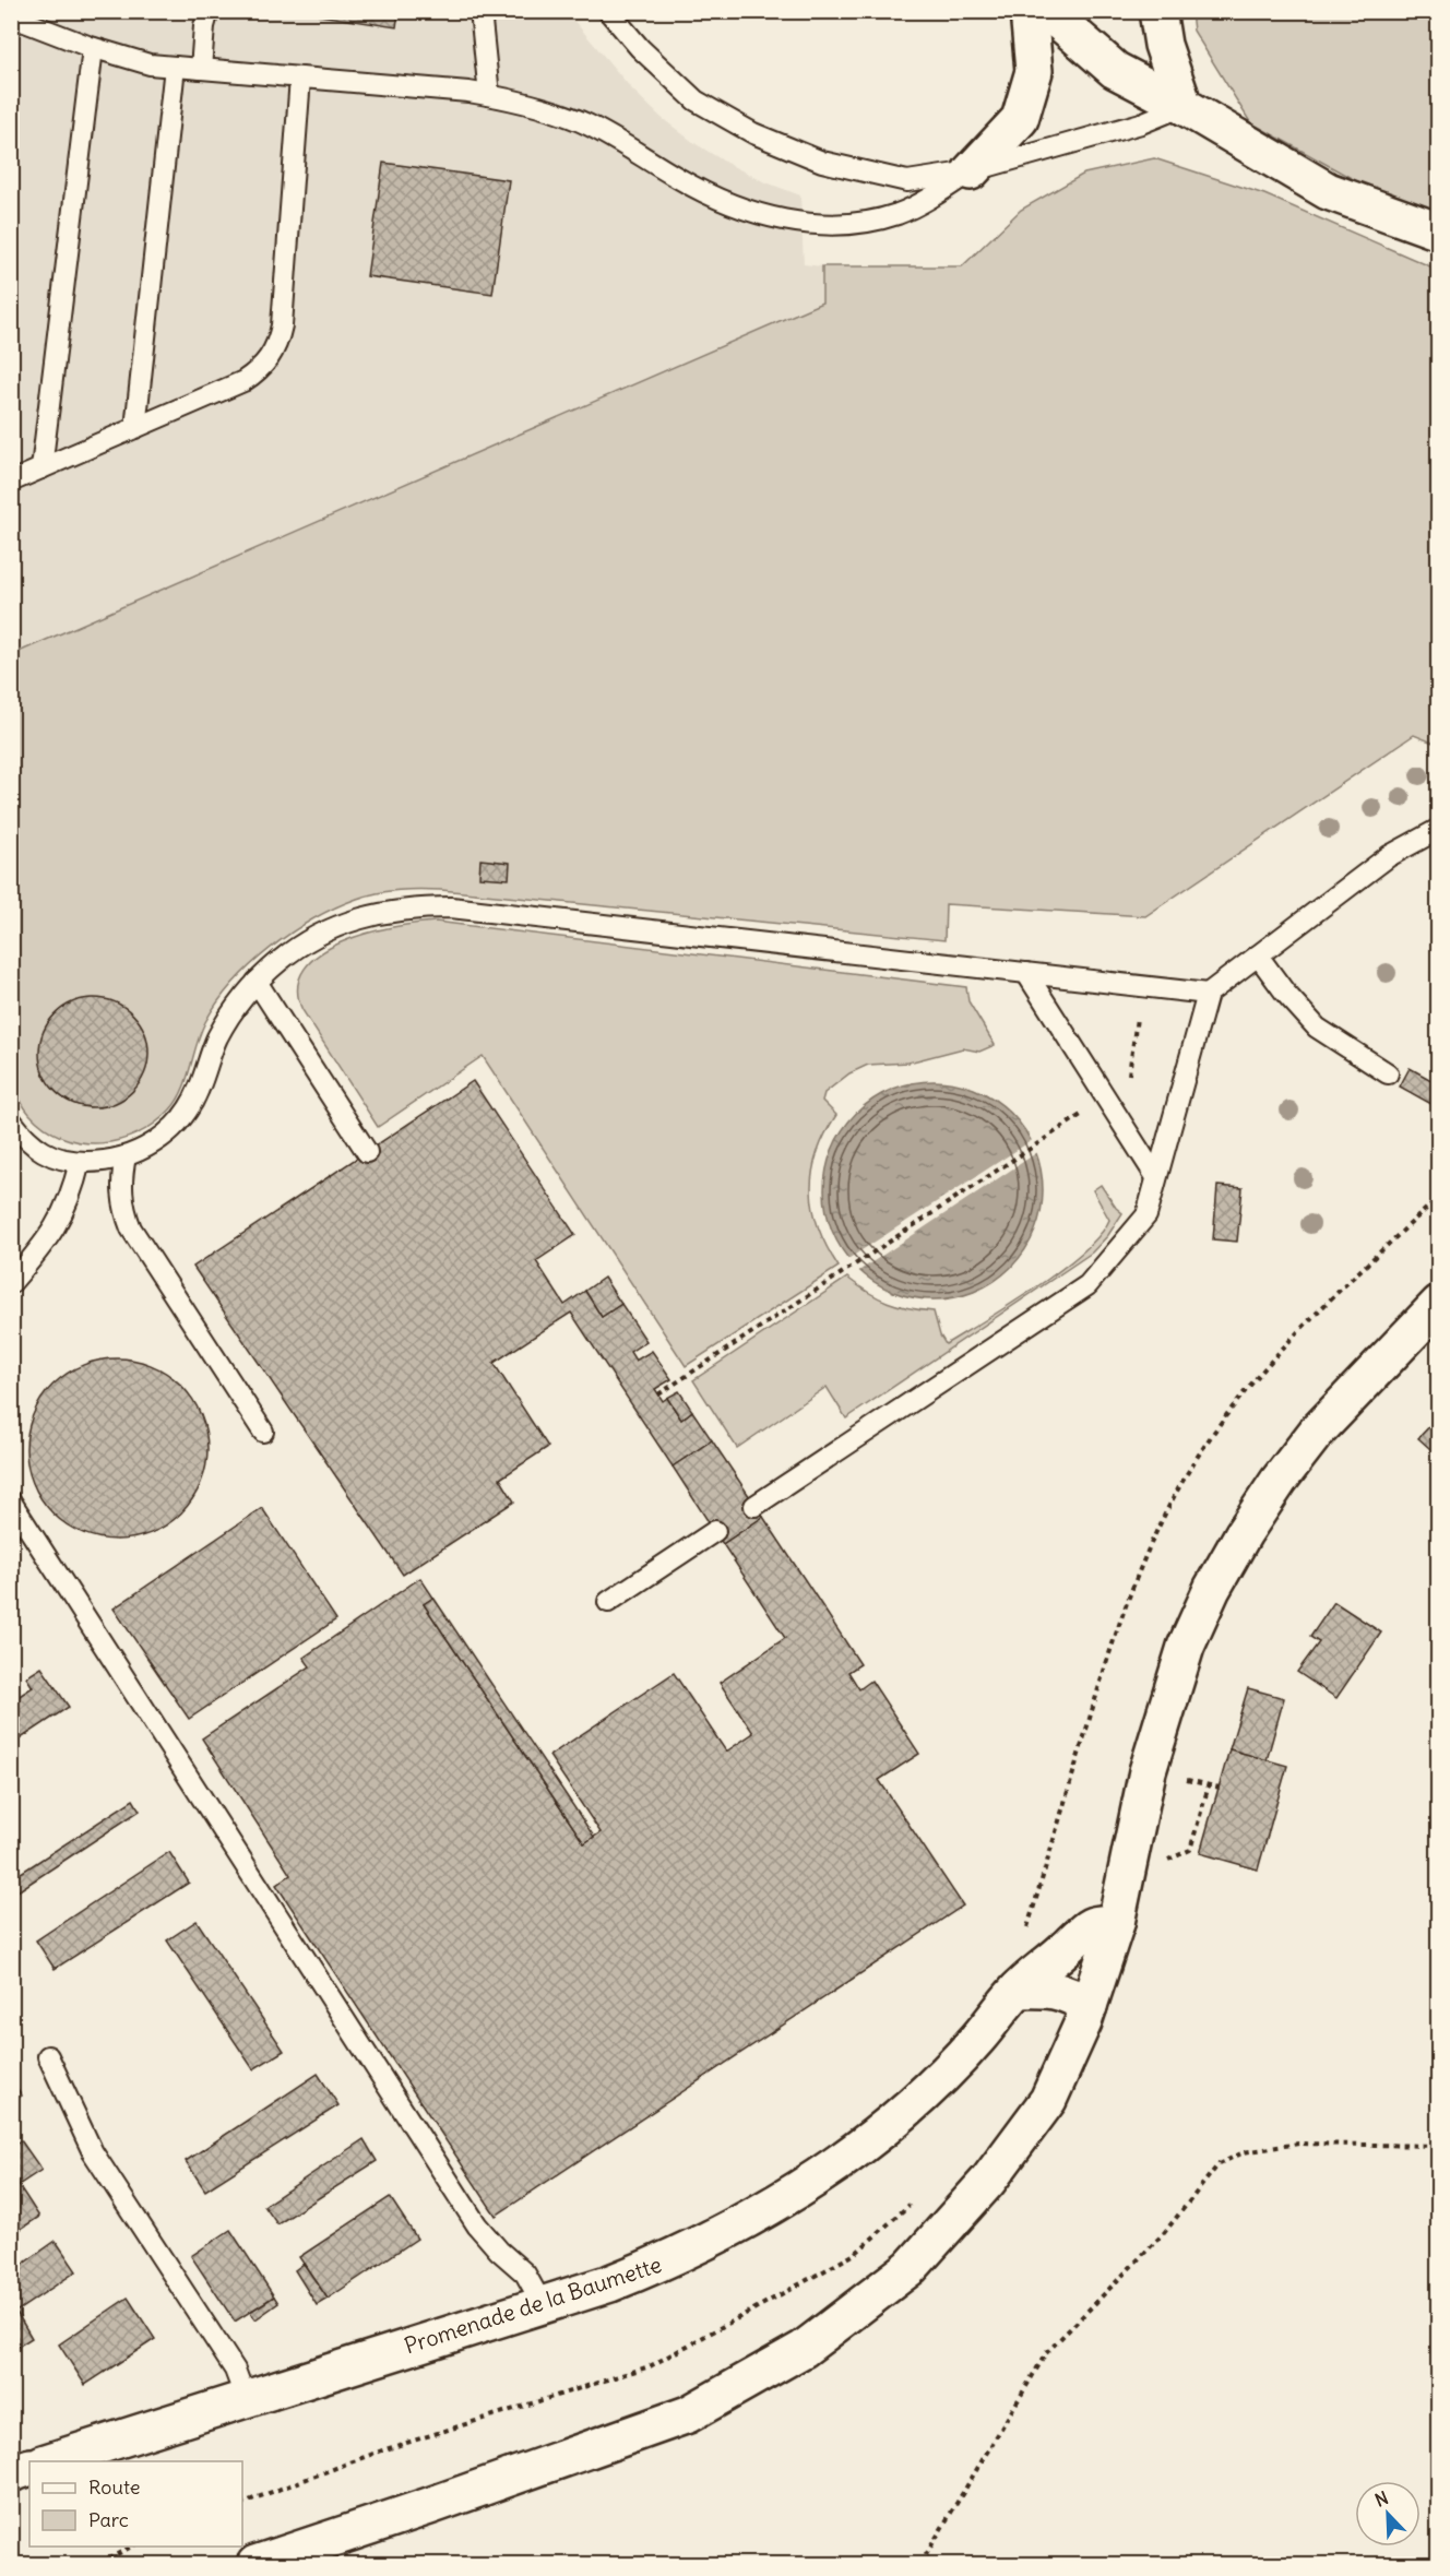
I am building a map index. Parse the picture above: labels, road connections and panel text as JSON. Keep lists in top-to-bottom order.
{
  "streets": {
    "main road": ["Promenade de la Baumette"]
  },
  "legend": ["Route", "Parc"],
  "north": "top left"
}
